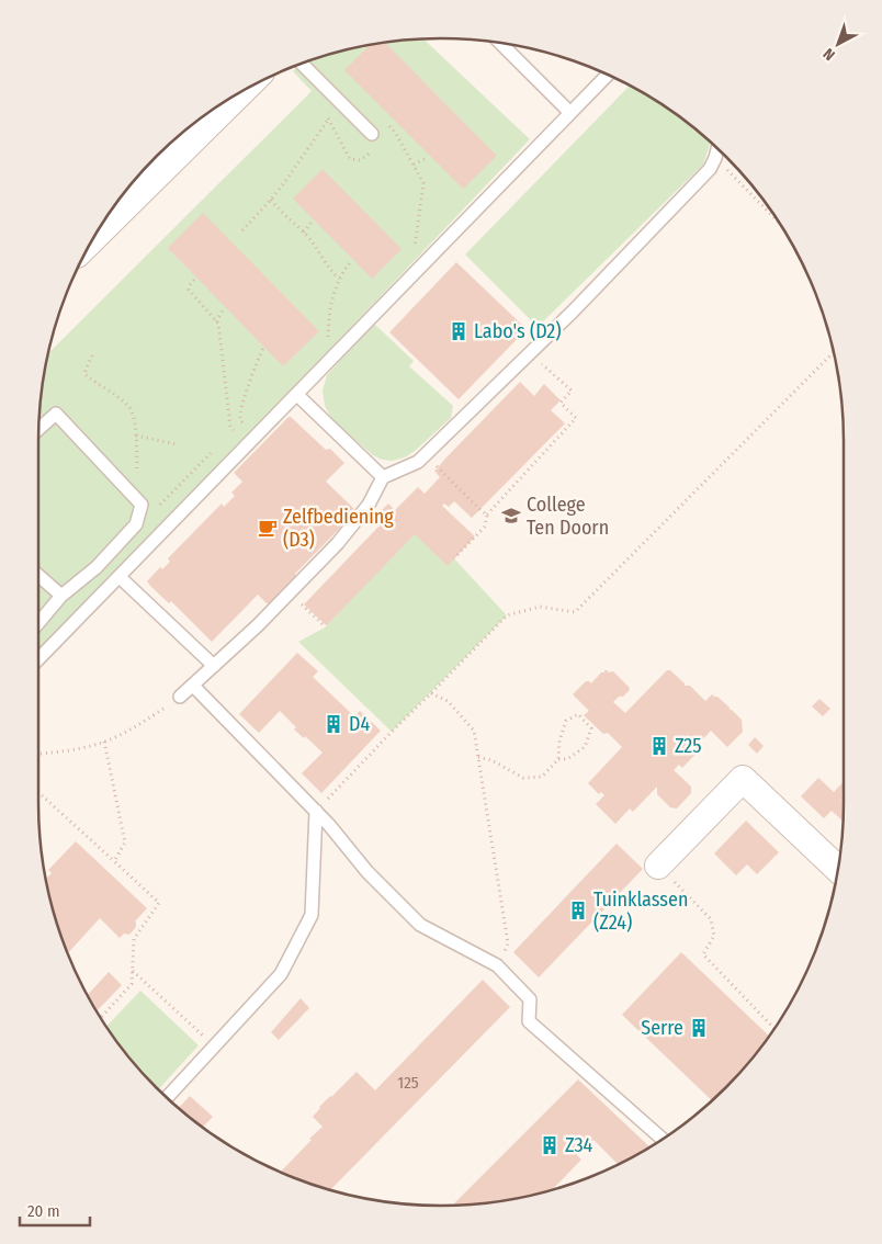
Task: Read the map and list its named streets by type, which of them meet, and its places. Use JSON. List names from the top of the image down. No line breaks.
{"places":{"building":["Labo's (D2)","D4","Z25","Tuinklassen (Z24)","Serre","Z34"],"school or university":["College Ten Doorn"],"cafe":["Zelfbediening (D3)"]},"house_numbers":["125"],"scale_bar":"20 m","north":"bottom left"}
